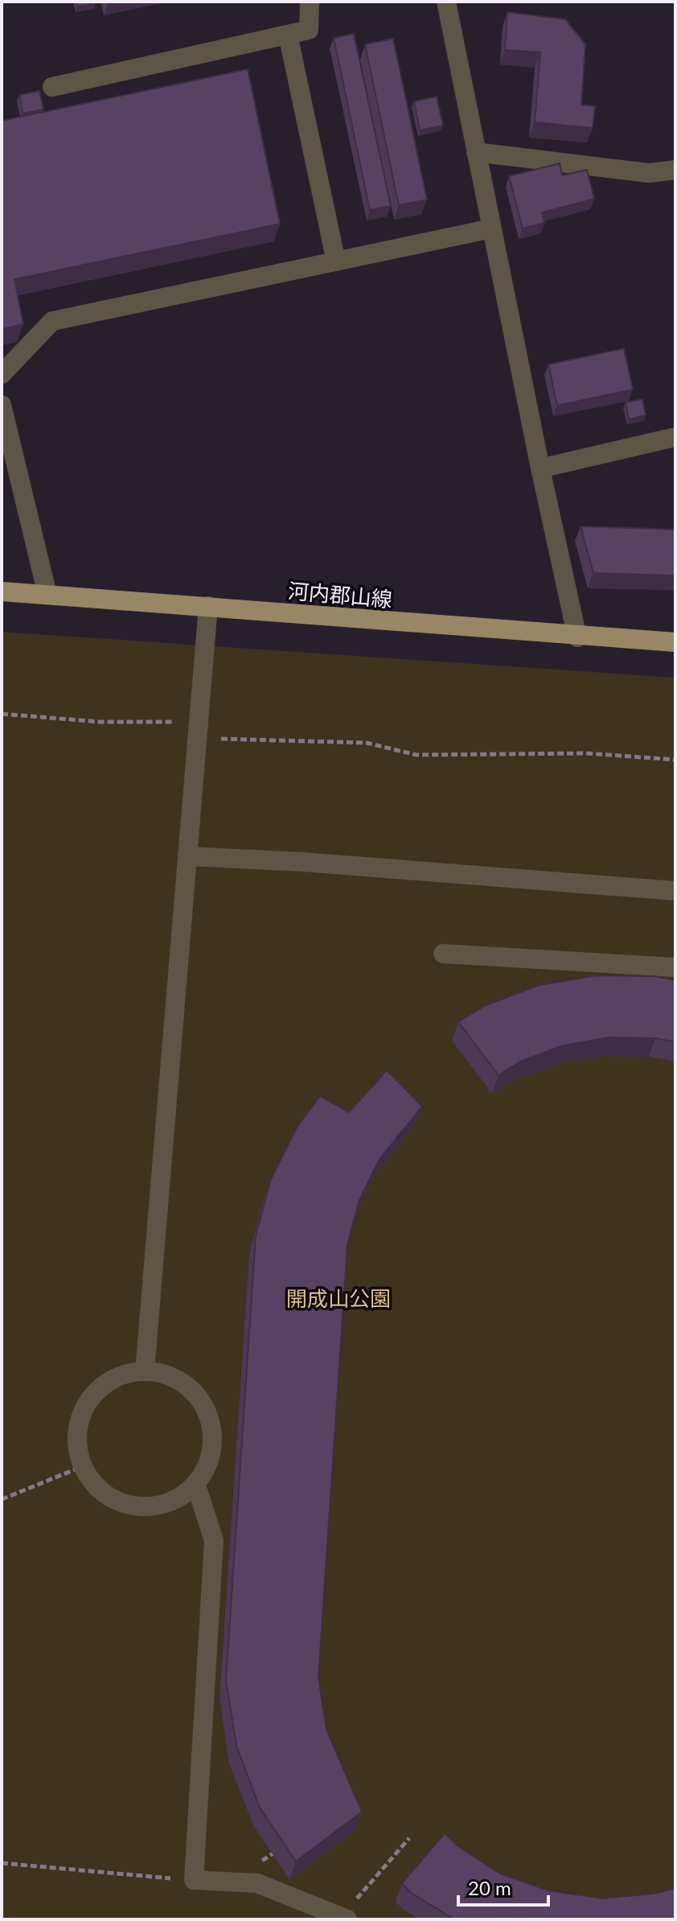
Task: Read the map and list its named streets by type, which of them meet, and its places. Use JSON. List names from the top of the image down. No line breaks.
{"streets":{"main road":["河内郡山線"]},"parks":["開成山公園"],"scale_bar":"20 m"}
